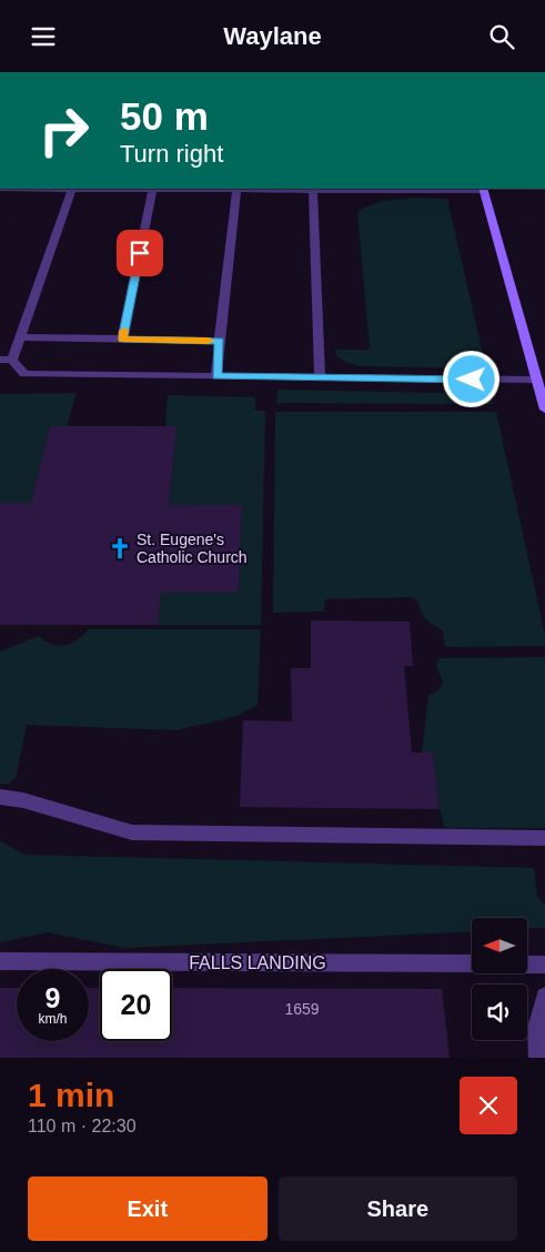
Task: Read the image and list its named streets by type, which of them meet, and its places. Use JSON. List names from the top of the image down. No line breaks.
{"streets":{"lane":["FALLS LANDING"]},"places":{"church":["St. Eugene's Catholic Church"]},"house_numbers":["1659"],"north":"left","page":{"header":"Waylane","turn":["50 m","Turn right"],"speed":"9 km/h","limit":"20","heading":["1 min","110 m · 22:30"],"buttons":["Exit","Share"]}}
